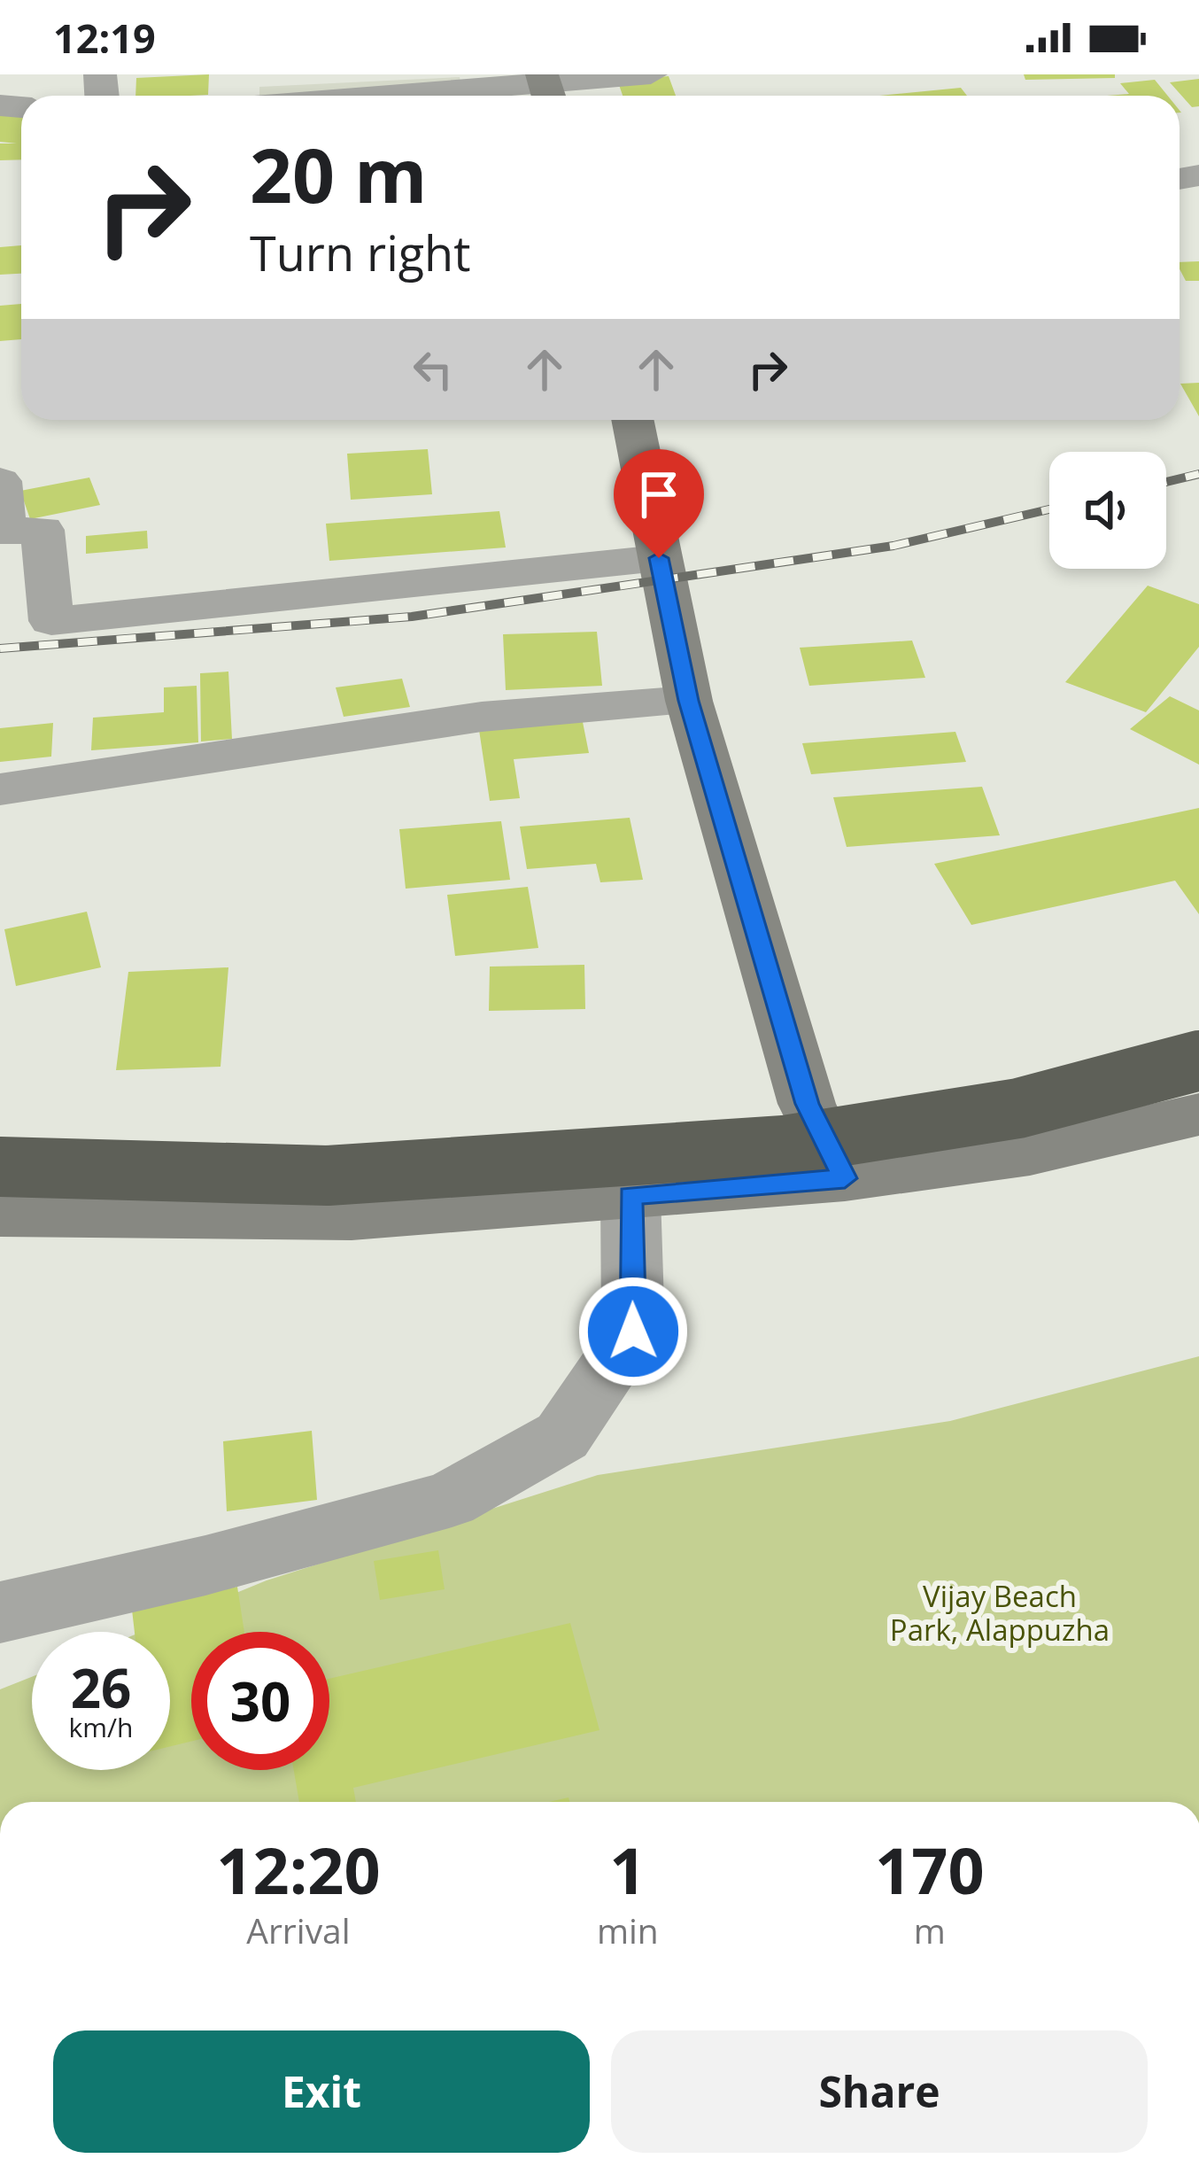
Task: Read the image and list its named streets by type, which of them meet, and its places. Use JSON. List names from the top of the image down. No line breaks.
{"parks":["Vijay Beach Park, Alappuzha"],"page":{"status":"12:19","turn":["20 m","Turn right"],"speed":"26 km/h","limit":"30","eta":["12:20","Arrival","1","min","170","m"],"buttons":["Exit","Share"]}}
